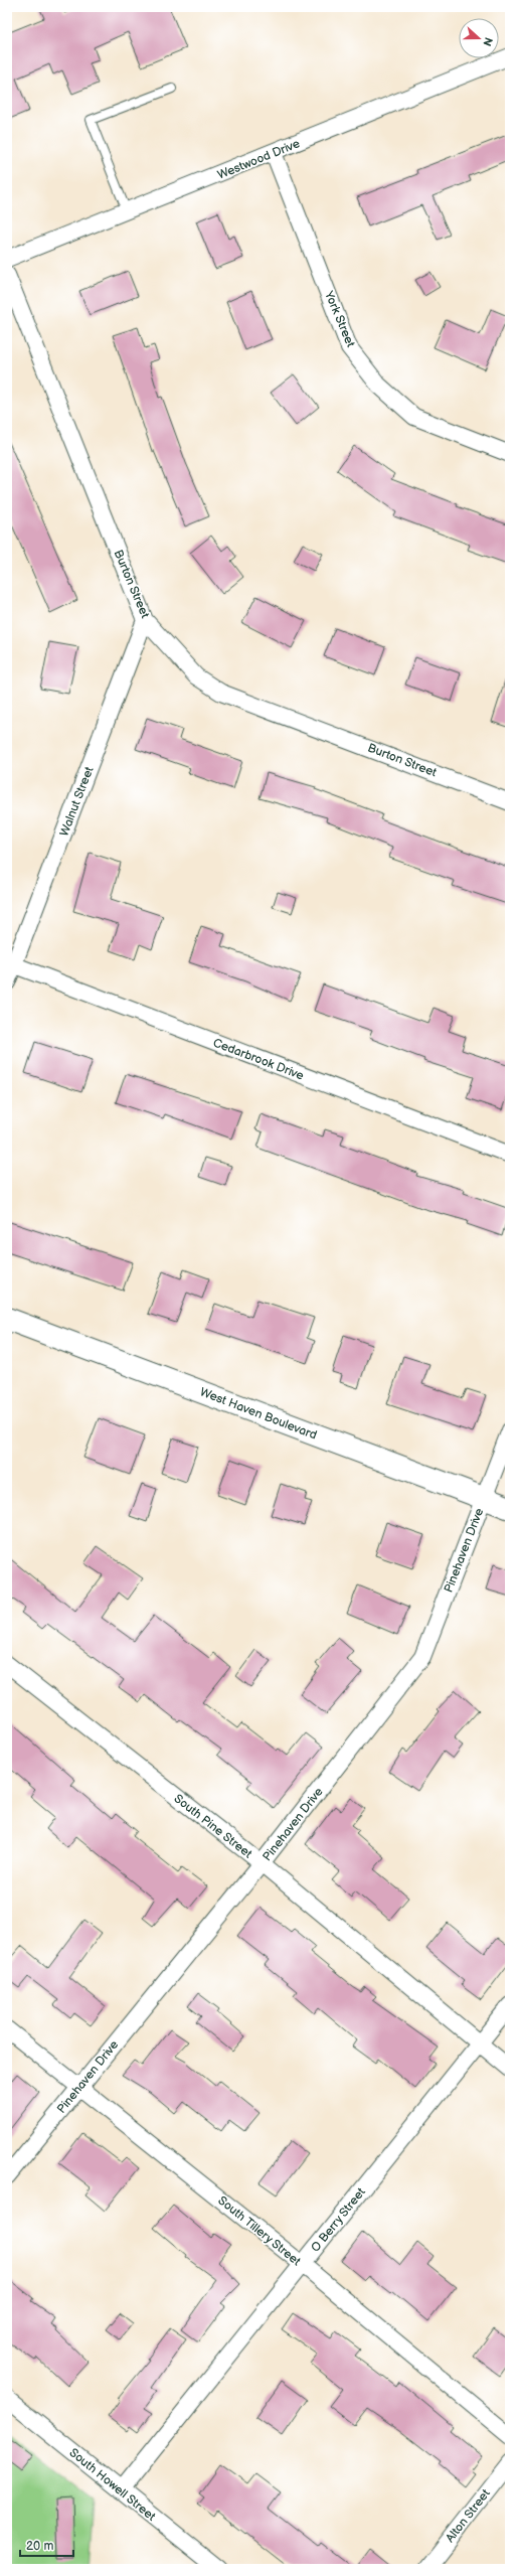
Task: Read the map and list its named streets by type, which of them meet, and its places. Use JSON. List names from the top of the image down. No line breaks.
{"streets":{"street":["Westwood Drive","York Street","Burton Street","Walnut Street","Cedarbrook Drive","West Haven Boulevard","Pinehaven Drive","South Pine Street","O Berry Street","South Tillery Street","South Howell Street","Alton Street"]},"crossings":[["Westwood Drive","York Street"],["Burton Street","Walnut Street"],["Walnut Street","Cedarbrook Drive"],["West Haven Boulevard","Pinehaven Drive"],["Pinehaven Drive","South Pine Street"],["Pinehaven Drive","South Tillery Street"],["South Pine Street","O Berry Street"],["O Berry Street","South Tillery Street"],["O Berry Street","South Howell Street"]],"scale_bar":"20 m","north":"right"}
